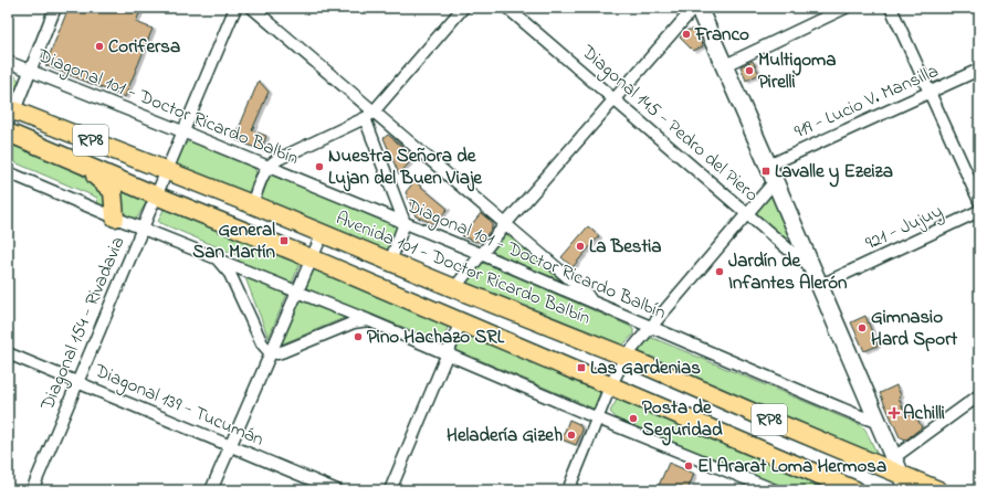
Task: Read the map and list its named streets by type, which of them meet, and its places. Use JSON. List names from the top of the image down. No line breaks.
{"streets":{"main road":["RP8","Avenida 101 - Doctor Ricardo Balbín"],"street":["919 - Lucio V. Mansilla","Diagonal 101 - Doctor Ricardo Balbín","Diagonal 145 - Pedro del Piero","921 - Jujuy","Diagonal 154 - Rivadavia","Diagonal 139 - Tucumán"]},"crossings":[["Diagonal 101 - Doctor Ricardo Balbín","Diagonal 154 - Rivadavia"],["RP8","Avenida 101 - Doctor Ricardo Balbín"],["RP8","Diagonal 154 - Rivadavia"],["Avenida 101 - Doctor Ricardo Balbín","Diagonal 154 - Rivadavia"],["Diagonal 154 - Rivadavia","Diagonal 139 - Tucumán"]],"places":{"other":["Franco","Corifersa","Multigoma Pirelli","Nuestra Señora de Lujan del Buen Viaje","La Bestia","Jardín de Infantes Alerón","Gimnasio Hard Sport","Pino Hachazo SRL","Posta de Seguridad","Heladería Gizeh","El Ararat Loma Hermosa"],"transit":["Lavalle y Ezeiza","General San Martín","Las Gardenias"],"health":["Achilli"]}}
